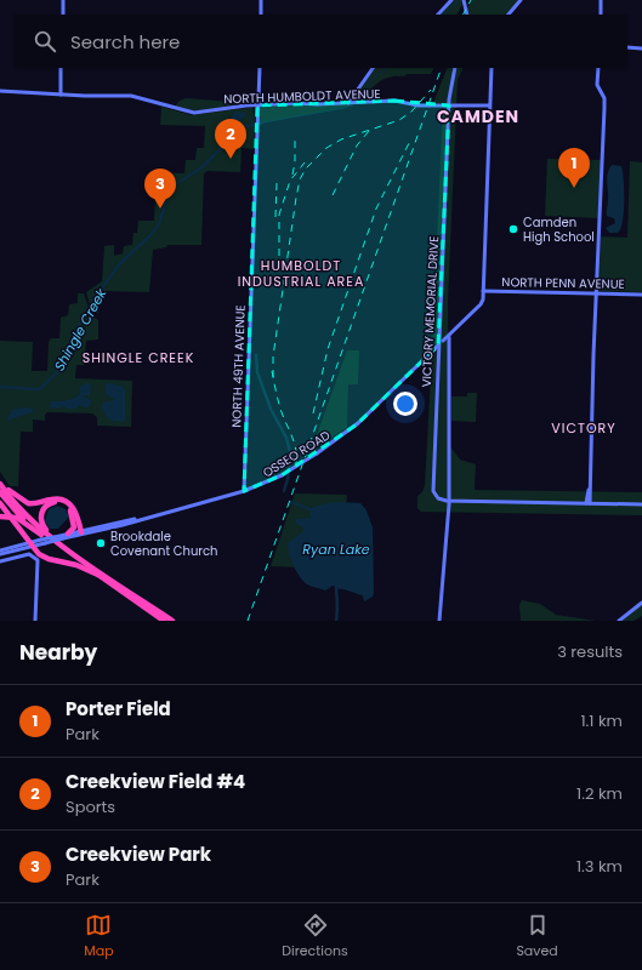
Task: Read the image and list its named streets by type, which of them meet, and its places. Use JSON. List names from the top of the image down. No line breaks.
{"streets":{"street":["NORTH HUMBOLDT AVENUE","NORTH PENN AVENUE","VICTORY MEMORIAL DRIVE","NORTH 49TH AVENUE","OSSEO ROAD"]},"crossings":[["NORTH HUMBOLDT AVENUE","VICTORY MEMORIAL DRIVE"],["NORTH HUMBOLDT AVENUE","NORTH 49TH AVENUE"],["NORTH PENN AVENUE","OSSEO ROAD"],["VICTORY MEMORIAL DRIVE","OSSEO ROAD"],["NORTH 49TH AVENUE","OSSEO ROAD"]],"districts":["CAMDEN","HUMBOLDT INDUSTRIAL AREA","SHINGLE CREEK","VICTORY"],"water":["Shingle Creek","Ryan Lake"],"places":["Camden High School","Brookdale Covenant Church"],"page":{"search":"Search here","pins":["2","1","3"],"heading":["Nearby","3 results"],"list":[{"mark":"1","name":"Porter Field","note":"Park","value":"1.1 km"},{"mark":"2","name":"Creekview Field #4","note":"Sports","value":"1.2 km"},{"mark":"3","name":"Creekview Park","note":"Park","value":"1.3 km"}],"nav":["Map","Directions","Saved"]}}
